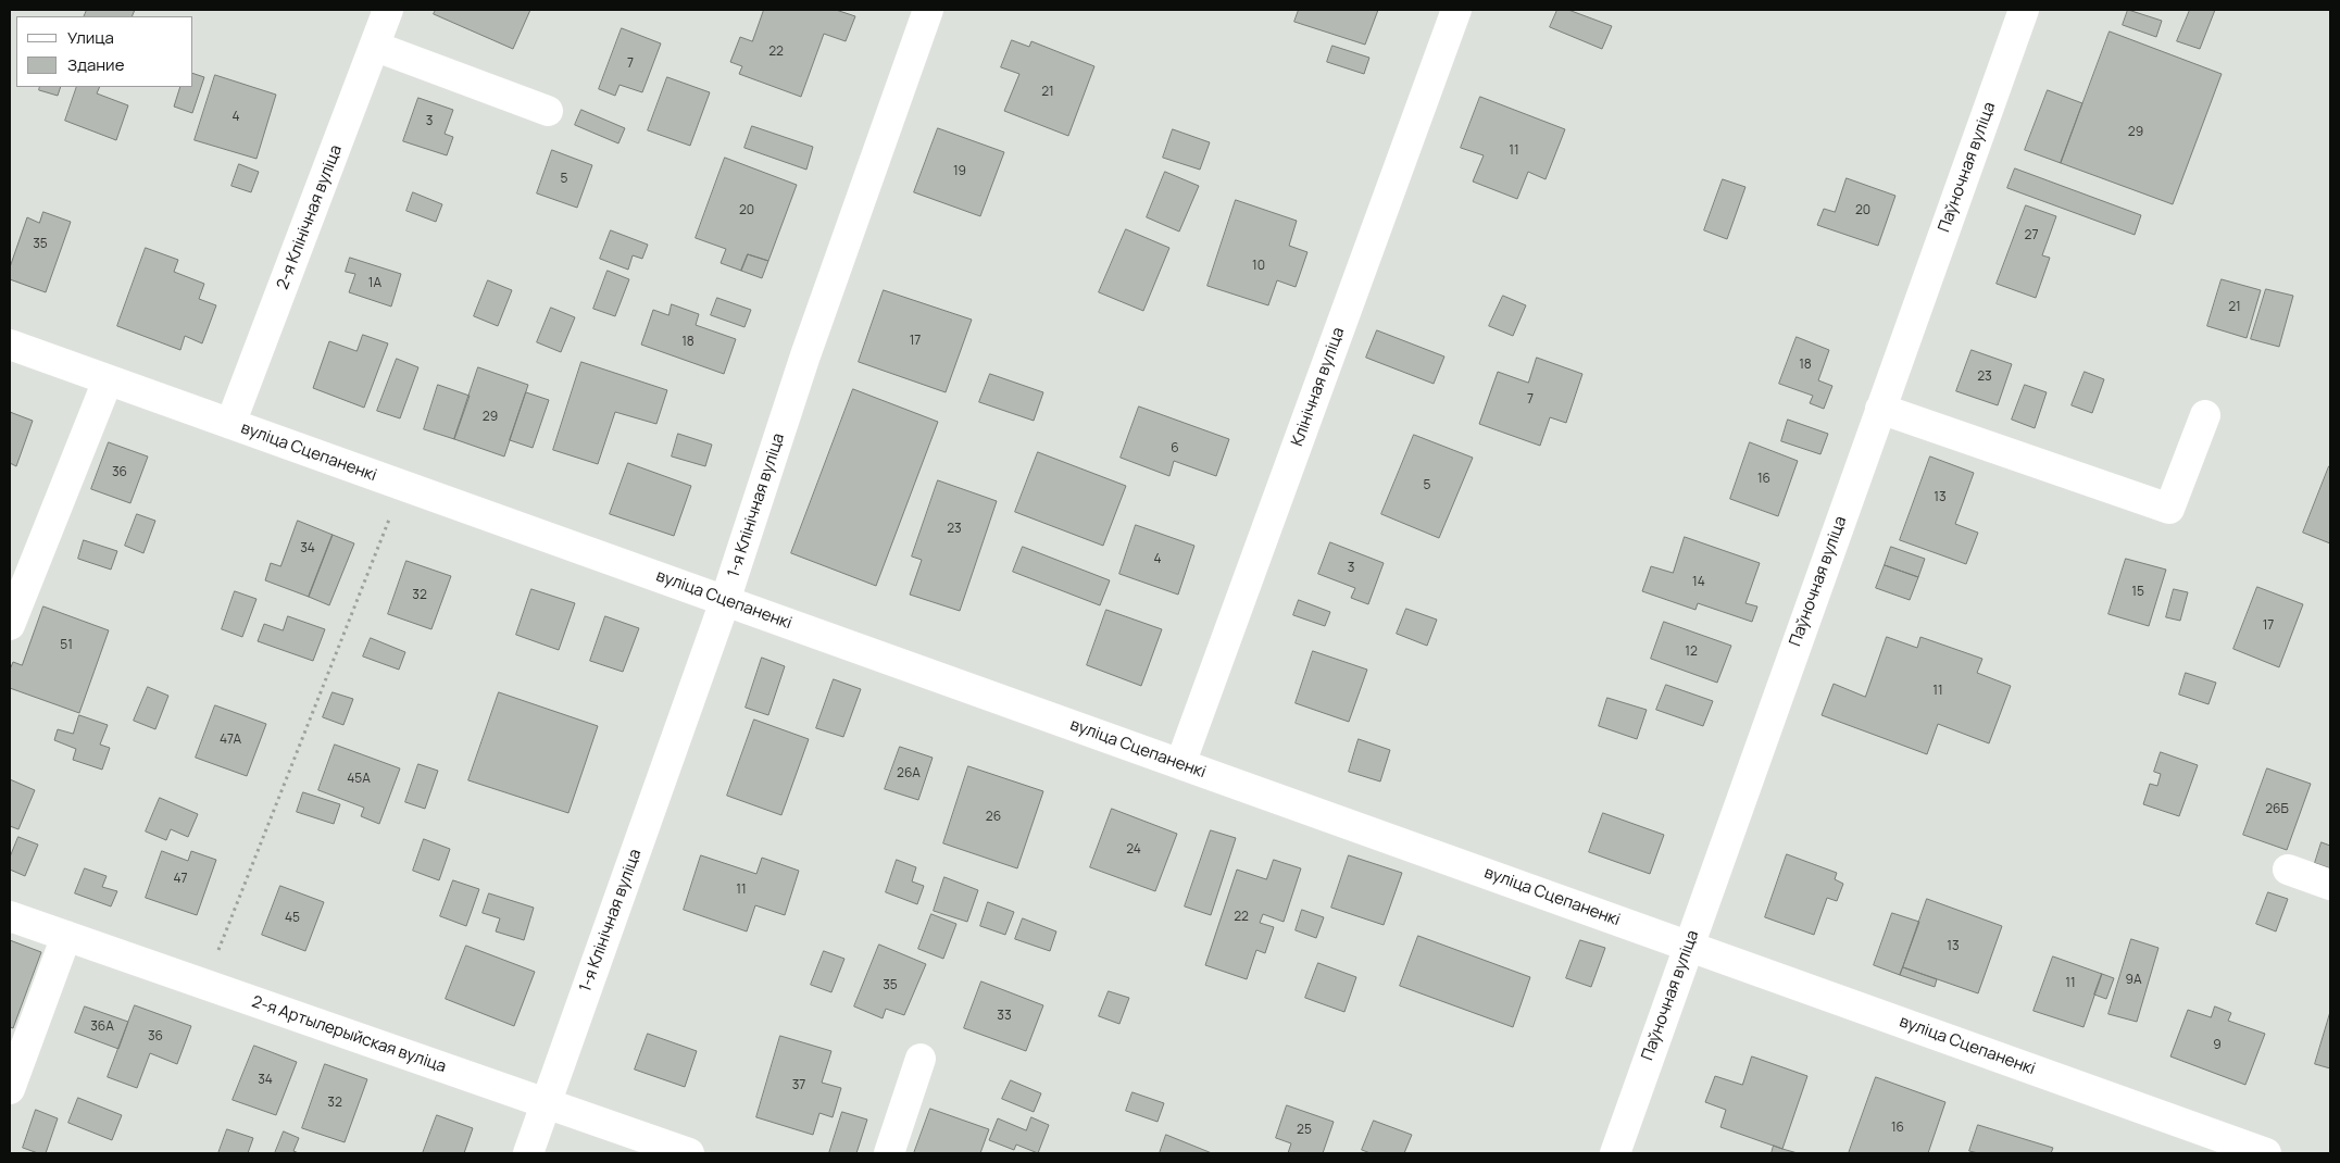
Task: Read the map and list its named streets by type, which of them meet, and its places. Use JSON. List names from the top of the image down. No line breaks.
{"streets":{"street":["Паўночная вуліца","2-я Клінічная вуліца","Клінічная вуліца","вуліца Сцепаненкі","1-я Клінічная вуліца","2-я Артылерыйская вуліца"]},"crossings":[["Паўночная вуліца","вуліца Сцепаненкі"],["2-я Клінічная вуліца","вуліца Сцепаненкі"],["Клінічная вуліца","вуліца Сцепаненкі"],["вуліца Сцепаненкі","1-я Клінічная вуліца"],["1-я Клінічная вуліца","2-я Артылерыйская вуліца"]],"house_numbers":["22","7","21","4","3","29","11","19","5","20","20","27","35","10","1А","21","17","18","18","23","7","29","6","36","16","5","13","23","34","4","3","14","15","32","17","51","12","11","47А","26А","45А","26Б","26","24","47","11","22","45","13","9А","11","35","33","36А","36","9","34","37","32","16","25"],"legend":["Улица","Здание"]}
